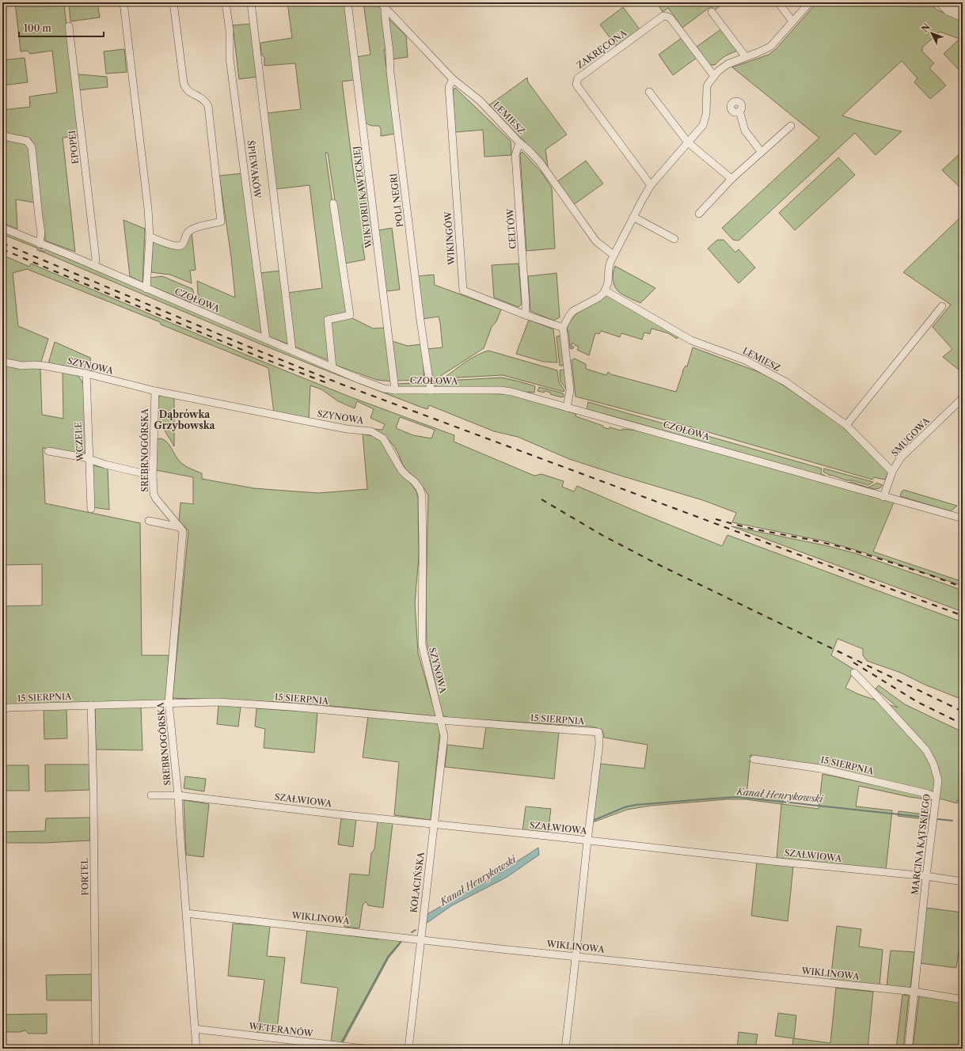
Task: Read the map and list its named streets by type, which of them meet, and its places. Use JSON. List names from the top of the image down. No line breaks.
{"streets":{"street":["ZAKRĘCONA","LEMIESZ","EPOPEI","ŚPIEWAKÓW","WIKTORII KAWECKIEJ","POLI NEGRI","CELTÓW","WIKINGÓW","CZOŁOWA","SZYNOWA","SMUGOWA","WCZELE","SREBRNOGÓRSKA","15 SIERPNIA","SZAŁWIOWA","MARCINA KĄTSKIEGO","FORTEL","KOŁACIŃSKA","WIKLINOWA","WETERANÓW"]},"crossings":[["LEMIESZ","POLI NEGRI"],["LEMIESZ","CELTÓW"],["LEMIESZ","WIKINGÓW"],["LEMIESZ","SMUGOWA"],["EPOPEI","CZOŁOWA"],["ŚPIEWAKÓW","CZOŁOWA"],["WIKTORII KAWECKIEJ","CZOŁOWA"],["POLI NEGRI","CZOŁOWA"],["CELTÓW","WIKINGÓW"],["CZOŁOWA","SMUGOWA"],["SZYNOWA","WCZELE"],["SZYNOWA","SREBRNOGÓRSKA"],["SZYNOWA","15 SIERPNIA"],["SZYNOWA","KOŁACIŃSKA"],["SREBRNOGÓRSKA","15 SIERPNIA"],["SREBRNOGÓRSKA","SZAŁWIOWA"],["SREBRNOGÓRSKA","WIKLINOWA"],["SREBRNOGÓRSKA","WETERANÓW"],["15 SIERPNIA","SZAŁWIOWA"],["15 SIERPNIA","MARCINA KĄTSKIEGO"],["15 SIERPNIA","FORTEL"],["15 SIERPNIA","KOŁACIŃSKA"],["SZAŁWIOWA","MARCINA KĄTSKIEGO"],["SZAŁWIOWA","KOŁACIŃSKA"],["MARCINA KĄTSKIEGO","WIKLINOWA"],["KOŁACIŃSKA","WIKLINOWA"]],"districts":["Dąbrówka Grzybowska"],"water":["Kanał Henrykowski"],"scale_bar":"100 m","north":"top left"}
